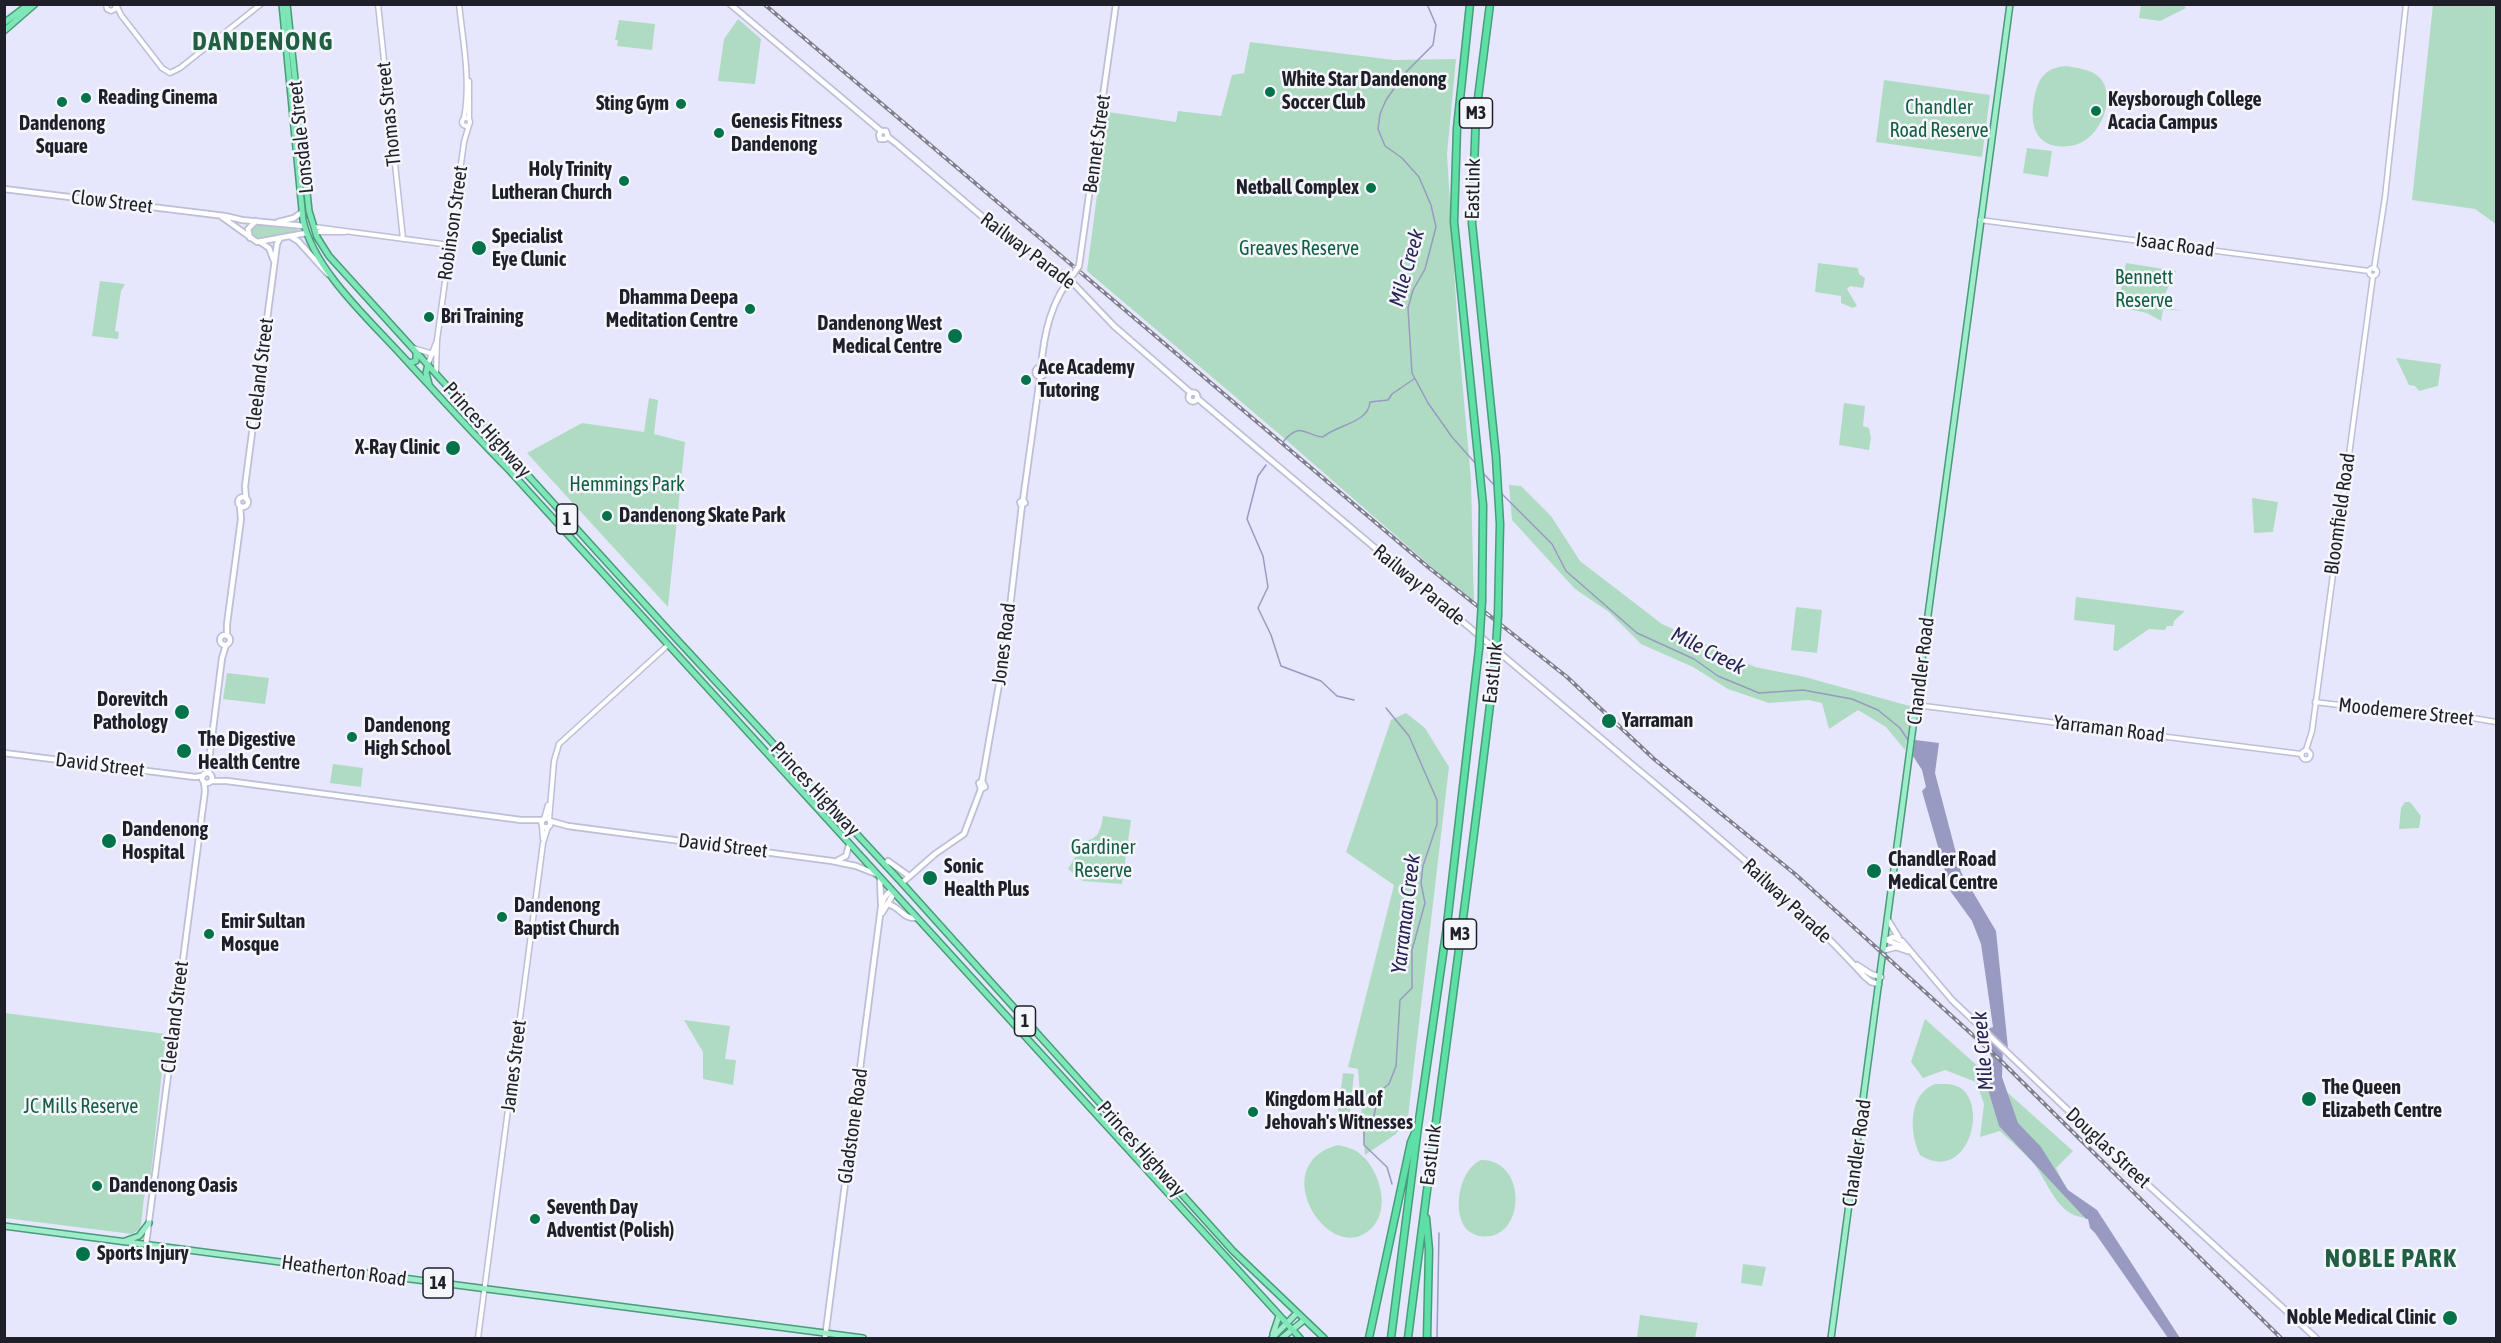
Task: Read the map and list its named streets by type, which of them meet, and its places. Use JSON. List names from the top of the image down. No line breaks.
{"streets":{"highway":["M3","Lonsdale Street","EastLink","Clow Street","Princes Highway","1","James Street"],"main road":["Bennet Street","Railway Parade","Cleeland Street","Jones Road","Chandler Road","David Street","Gladstone Road","Douglas Street","Heatherton Road","14"],"street":["Thomas Street","Robinson Street","Isaac Road","Bloomfield Road","Moodemere Street","Yarraman Road"]},"crossings":[["Thomas Street","Clow Street"],["Lonsdale Street","Clow Street"],["Lonsdale Street","Princes Highway"],["Bennet Street","Railway Parade"],["Bennet Street","Jones Road"],["Clow Street","Robinson Street"],["Clow Street","Cleeland Street"],["Clow Street","Princes Highway"],["Robinson Street","Princes Highway"],["Isaac Road","Chandler Road"],["Railway Parade","Jones Road"],["Railway Parade","Chandler Road"],["Cleeland Street","David Street"],["Cleeland Street","Heatherton Road"],["Princes Highway","David Street"],["Princes Highway","James Street"],["Princes Highway","Gladstone Road"],["Bloomfield Road","Moodemere Street"],["Chandler Road","Yarraman Road"],["Chandler Road","Douglas Street"],["David Street","James Street"],["James Street","Heatherton Road"],["Gladstone Road","Heatherton Road"]],"districts":["DANDENONG","NOBLE PARK"],"water":["Mile Creek","Yarraman Creek"],"parks":["Chandler Road Reserve","Greaves Reserve","Bennett Reserve","Hemmings Park","Gardiner Reserve","JC Mills Reserve"],"places":["White Star Dandenong Soccer Club","Reading Cinema","Dandenong Square","Sting Gym","Keysborough College Acacia Campus","Genesis Fitness Dandenong","Holy Trinity Lutheran Church","Netball Complex","Specialist Eye Clunic","Dhamma Deepa Meditation Centre","Bri Training","Dandenong West Medical Centre","Ace Academy Tutoring","X-Ray Clinic","Dandenong Skate Park","Dorevitch Pathology","Yarraman","Dandenong High School","The Digestive Health Centre","Dandenong Hospital","Chandler Road Medical Centre","Sonic Health Plus","Dandenong Baptist Church","Emir Sultan Mosque","The Queen Elizabeth Centre","Kingdom Hall of Jehovah's Witnesses","Dandenong Oasis","Seventh Day Adventist (Polish)","Sports Injury","Noble Medical Clinic"]}
